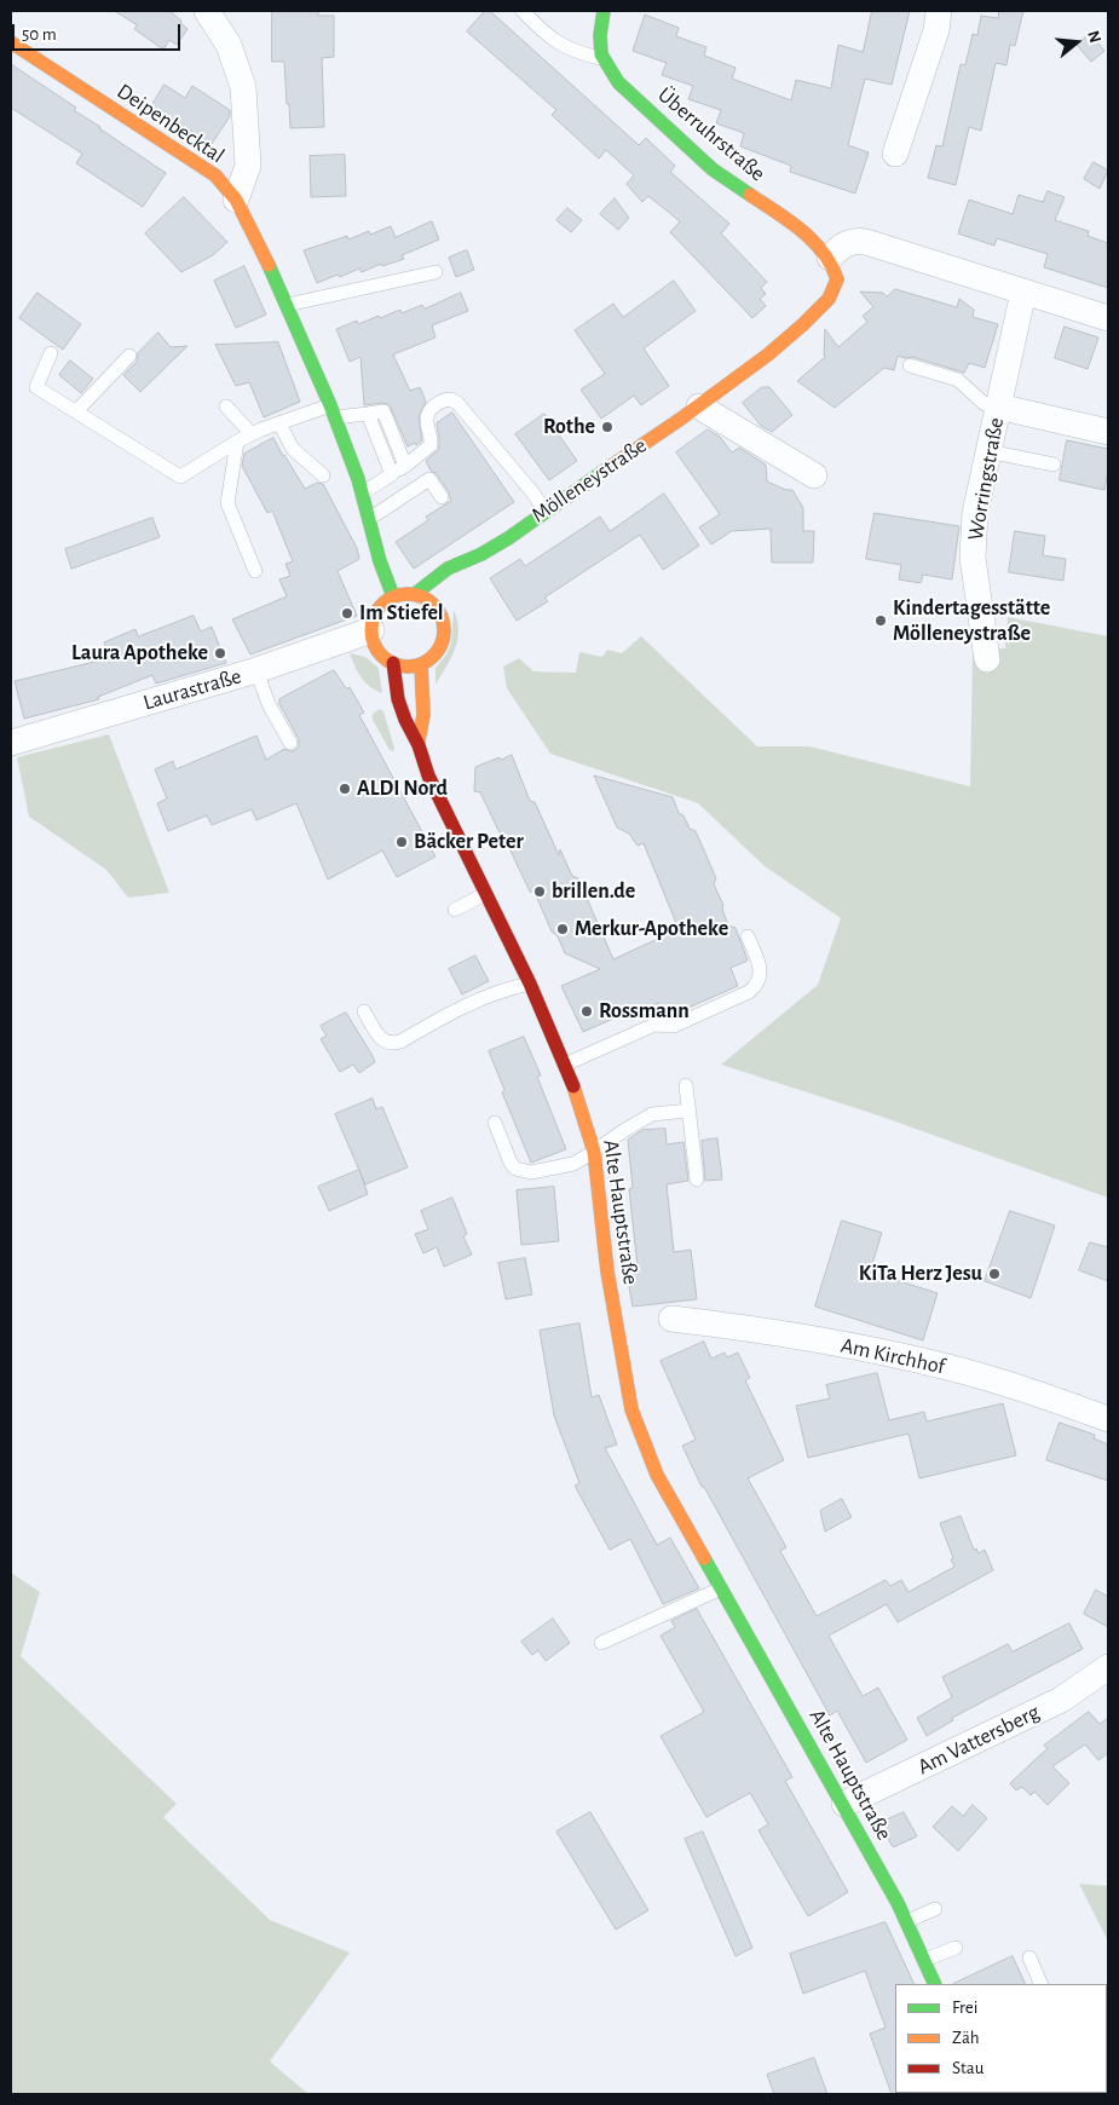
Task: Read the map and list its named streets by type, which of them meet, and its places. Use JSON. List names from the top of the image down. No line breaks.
{"streets":{"main road":["Deipenbecktal","Überruhrstraße","Mölleneystraße","Alte Hauptstraße"],"street":["Worringstraße","Laurastraße","Am Kirchhof","Am Vattersberg"]},"crossings":[["Deipenbecktal","Mölleneystraße"],["Deipenbecktal","Laurastraße"],["Deipenbecktal","Alte Hauptstraße"],["Überruhrstraße","Mölleneystraße"],["Mölleneystraße","Laurastraße"],["Mölleneystraße","Alte Hauptstraße"],["Laurastraße","Alte Hauptstraße"],["Alte Hauptstraße","Am Vattersberg"]],"places":["Rothe","Im Stiefel","Kindertagesstätte Mölleneystraße","Laura Apotheke","ALDI Nord","Bäcker Peter","brillen.de","Merkur-Apotheke","Rossmann","KiTa Herz Jesu"],"legend":["Frei","Zäh","Stau"],"scale_bar":"50 m","north":"right"}
